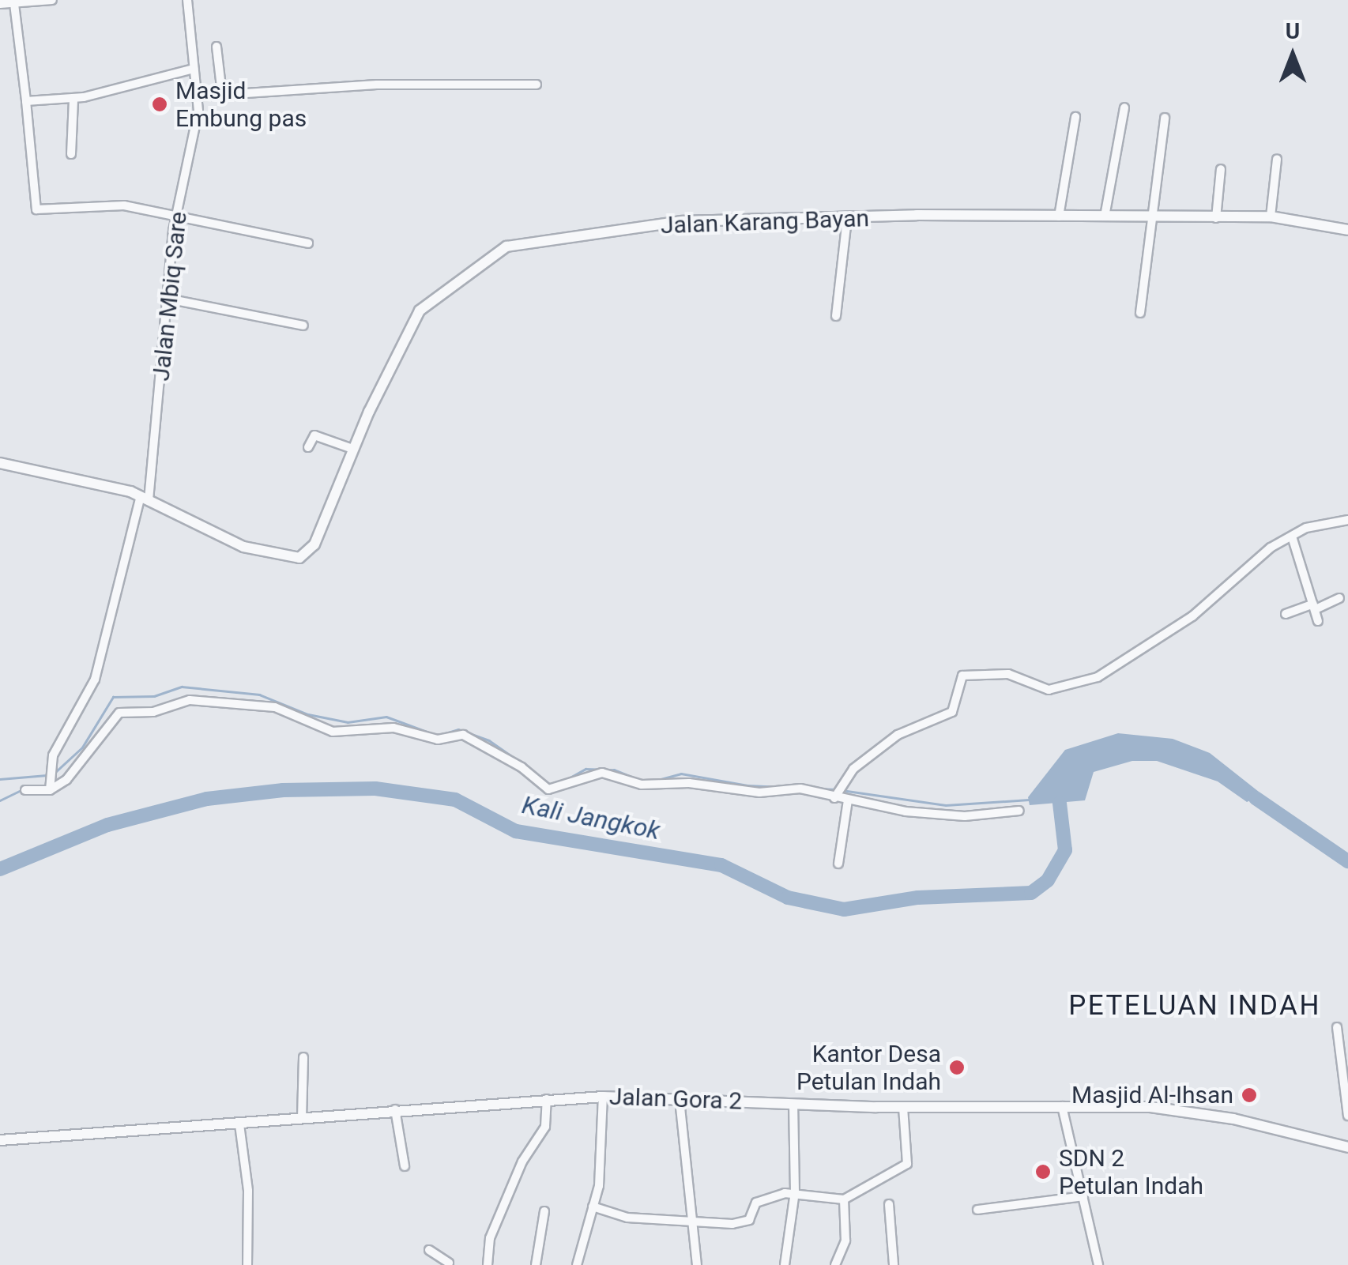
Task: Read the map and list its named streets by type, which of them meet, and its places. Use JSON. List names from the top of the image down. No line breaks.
{"streets":{"street":["Jalan Karang Bayan","Jalan Mbiq Sare","Jalan Gora 2"]},"crossings":[["Jalan Karang Bayan","Jalan Mbiq Sare"]],"districts":["PETELUAN INDAH"],"water":["Kali Jangkok"],"places":["Masjid Embung pas","Kantor Desa Petulan Indah","Masjid Al-Ihsan","SDN 2 Petulan Indah"],"north":"top"}
